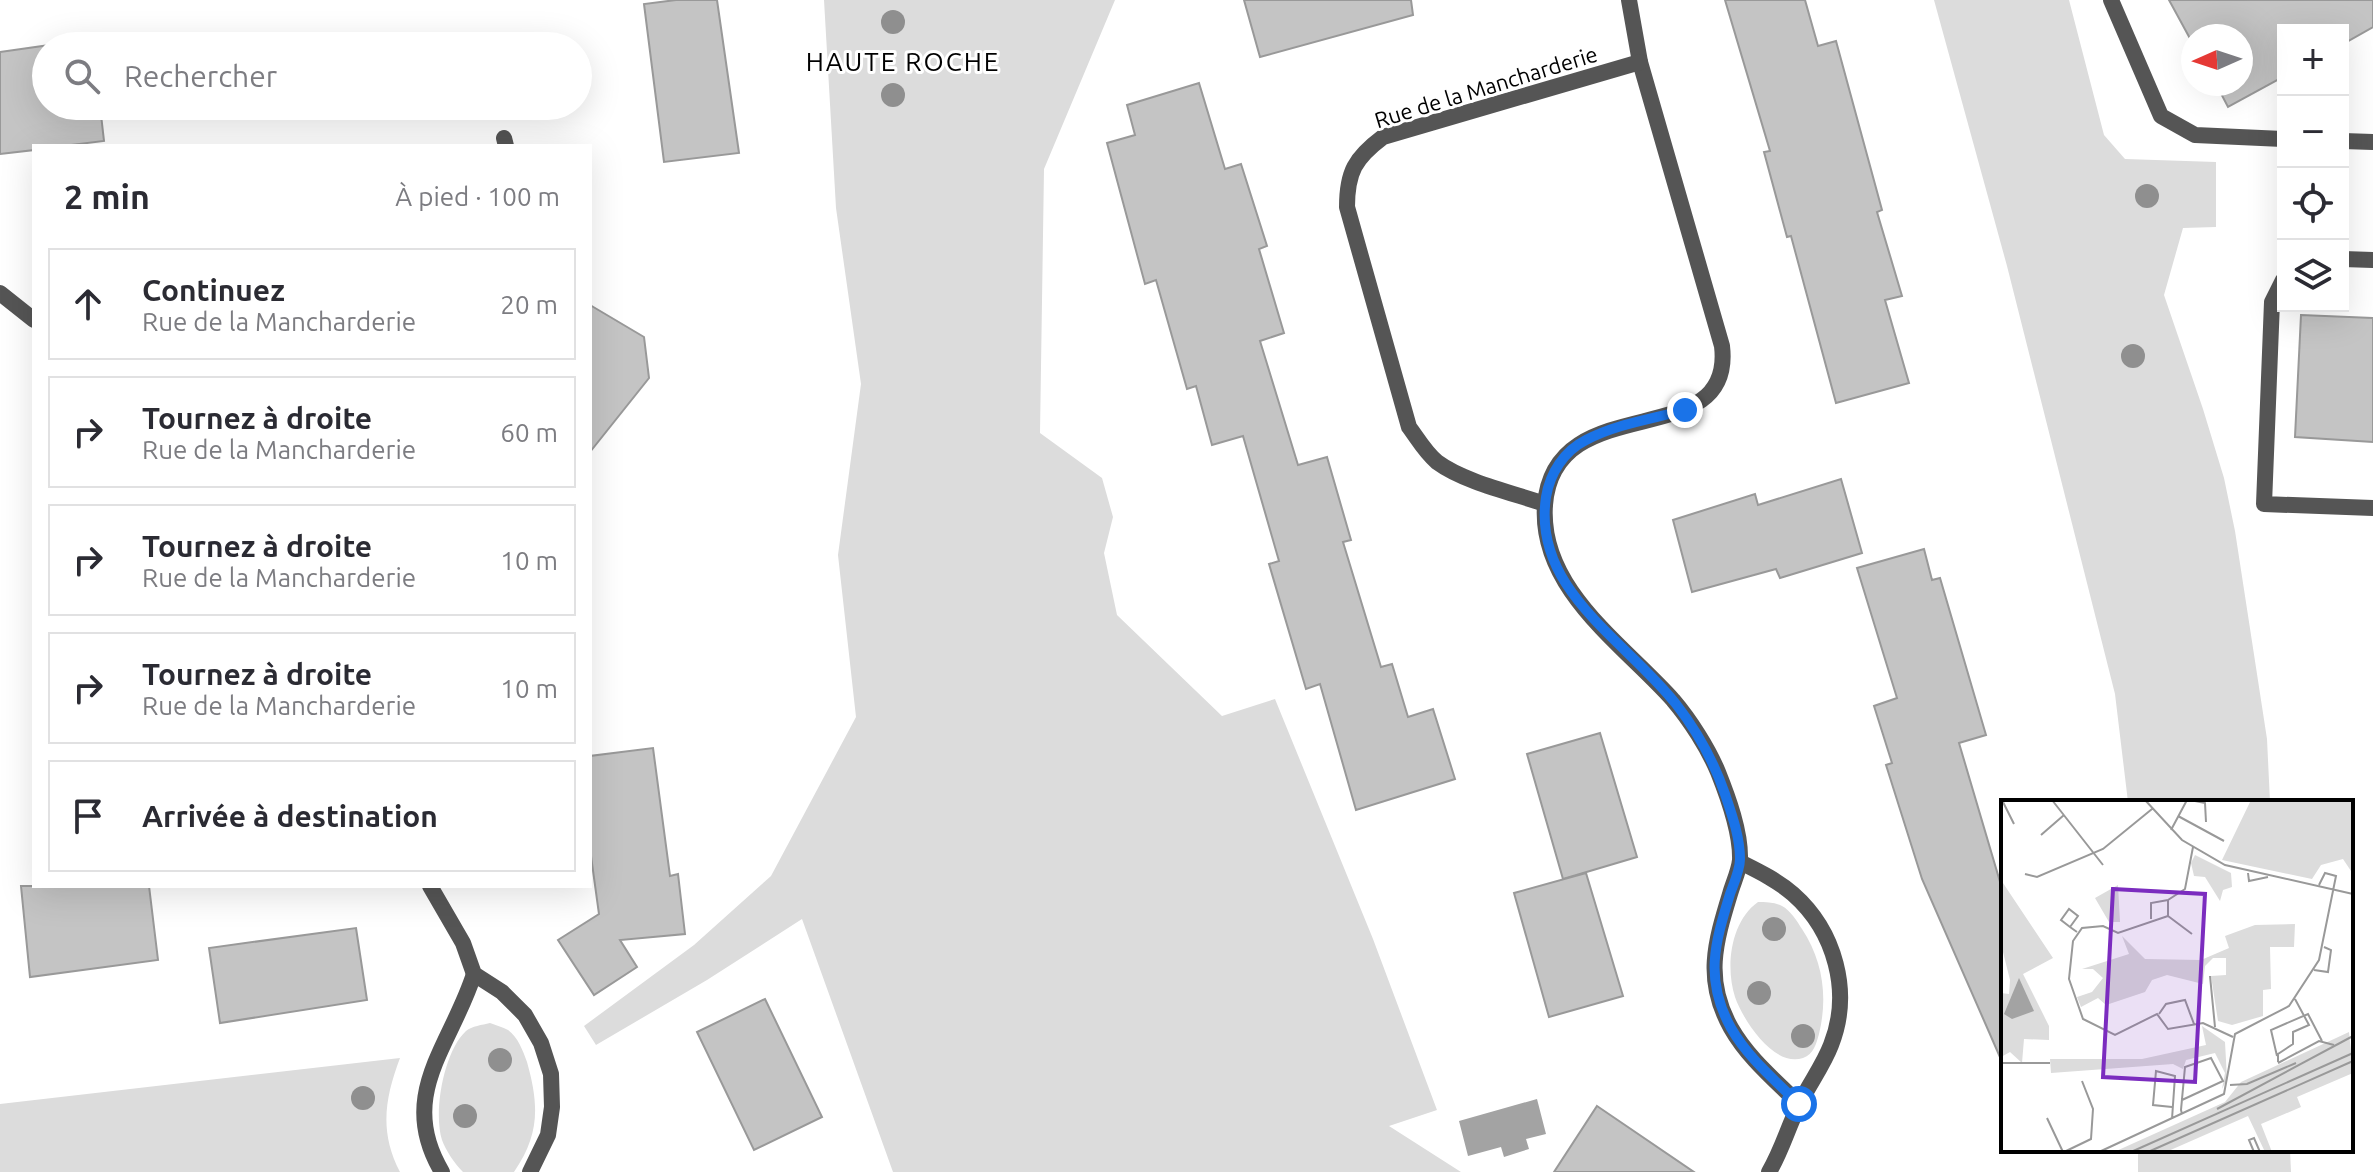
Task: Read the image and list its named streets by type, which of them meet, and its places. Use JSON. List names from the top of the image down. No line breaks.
{"streets":{"street":["Rue de la Mancharderie"]},"districts":["HAUTE ROCHE"],"north":"left","page":{"map_buttons":["+","−"],"search":"Rechercher","heading":["2 min","À pied · 100 m"],"list":[["Continuez","Rue de la Mancharderie","20 m"],["Tournez à droite","Rue de la Mancharderie","60 m"],["Tournez à droite","Rue de la Mancharderie","10 m"],["Tournez à droite","Rue de la Mancharderie","10 m"],"Arrivée à destination"]}}
